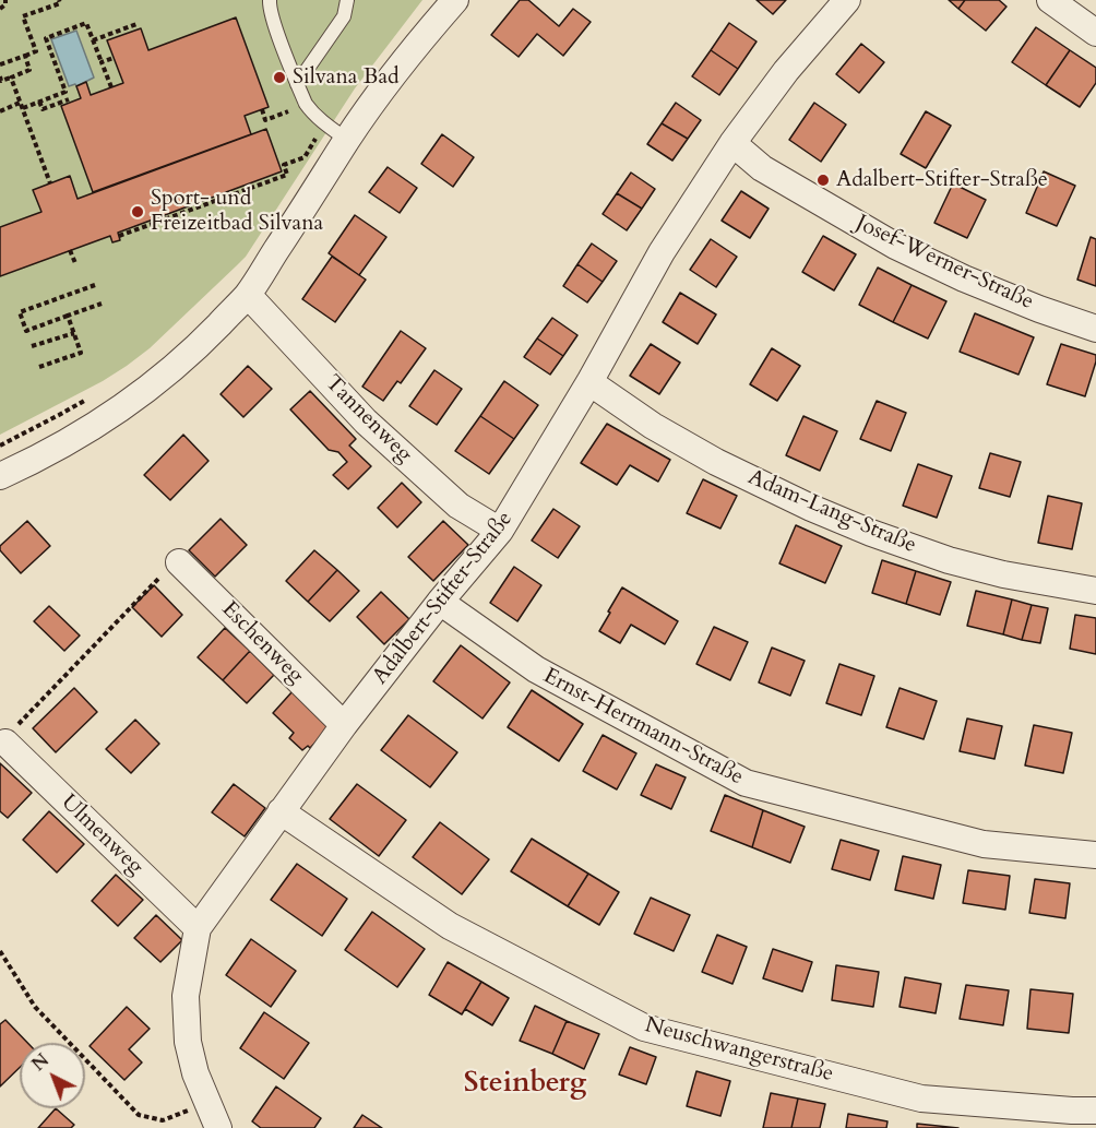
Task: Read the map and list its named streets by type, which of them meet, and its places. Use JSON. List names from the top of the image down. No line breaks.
{"streets":{"street":["Josef-Werner-Straße","Tannenweg","Adam-Lang-Straße","Adalbert-Stifter-Straße","Eschenweg","Ernst-Herrmann-Straße","Ulmenweg","Neuschwangerstraße"]},"crossings":[["Josef-Werner-Straße","Adalbert-Stifter-Straße"],["Tannenweg","Adalbert-Stifter-Straße"],["Adam-Lang-Straße","Adalbert-Stifter-Straße"],["Adalbert-Stifter-Straße","Eschenweg"],["Adalbert-Stifter-Straße","Ernst-Herrmann-Straße"],["Adalbert-Stifter-Straße","Ulmenweg"],["Adalbert-Stifter-Straße","Neuschwangerstraße"]],"districts":["Steinberg"],"places":["Silvana Bad","Adalbert-Stifter-Straße","Sport- und Freizeitbad Silvana"],"north":"top left"}
